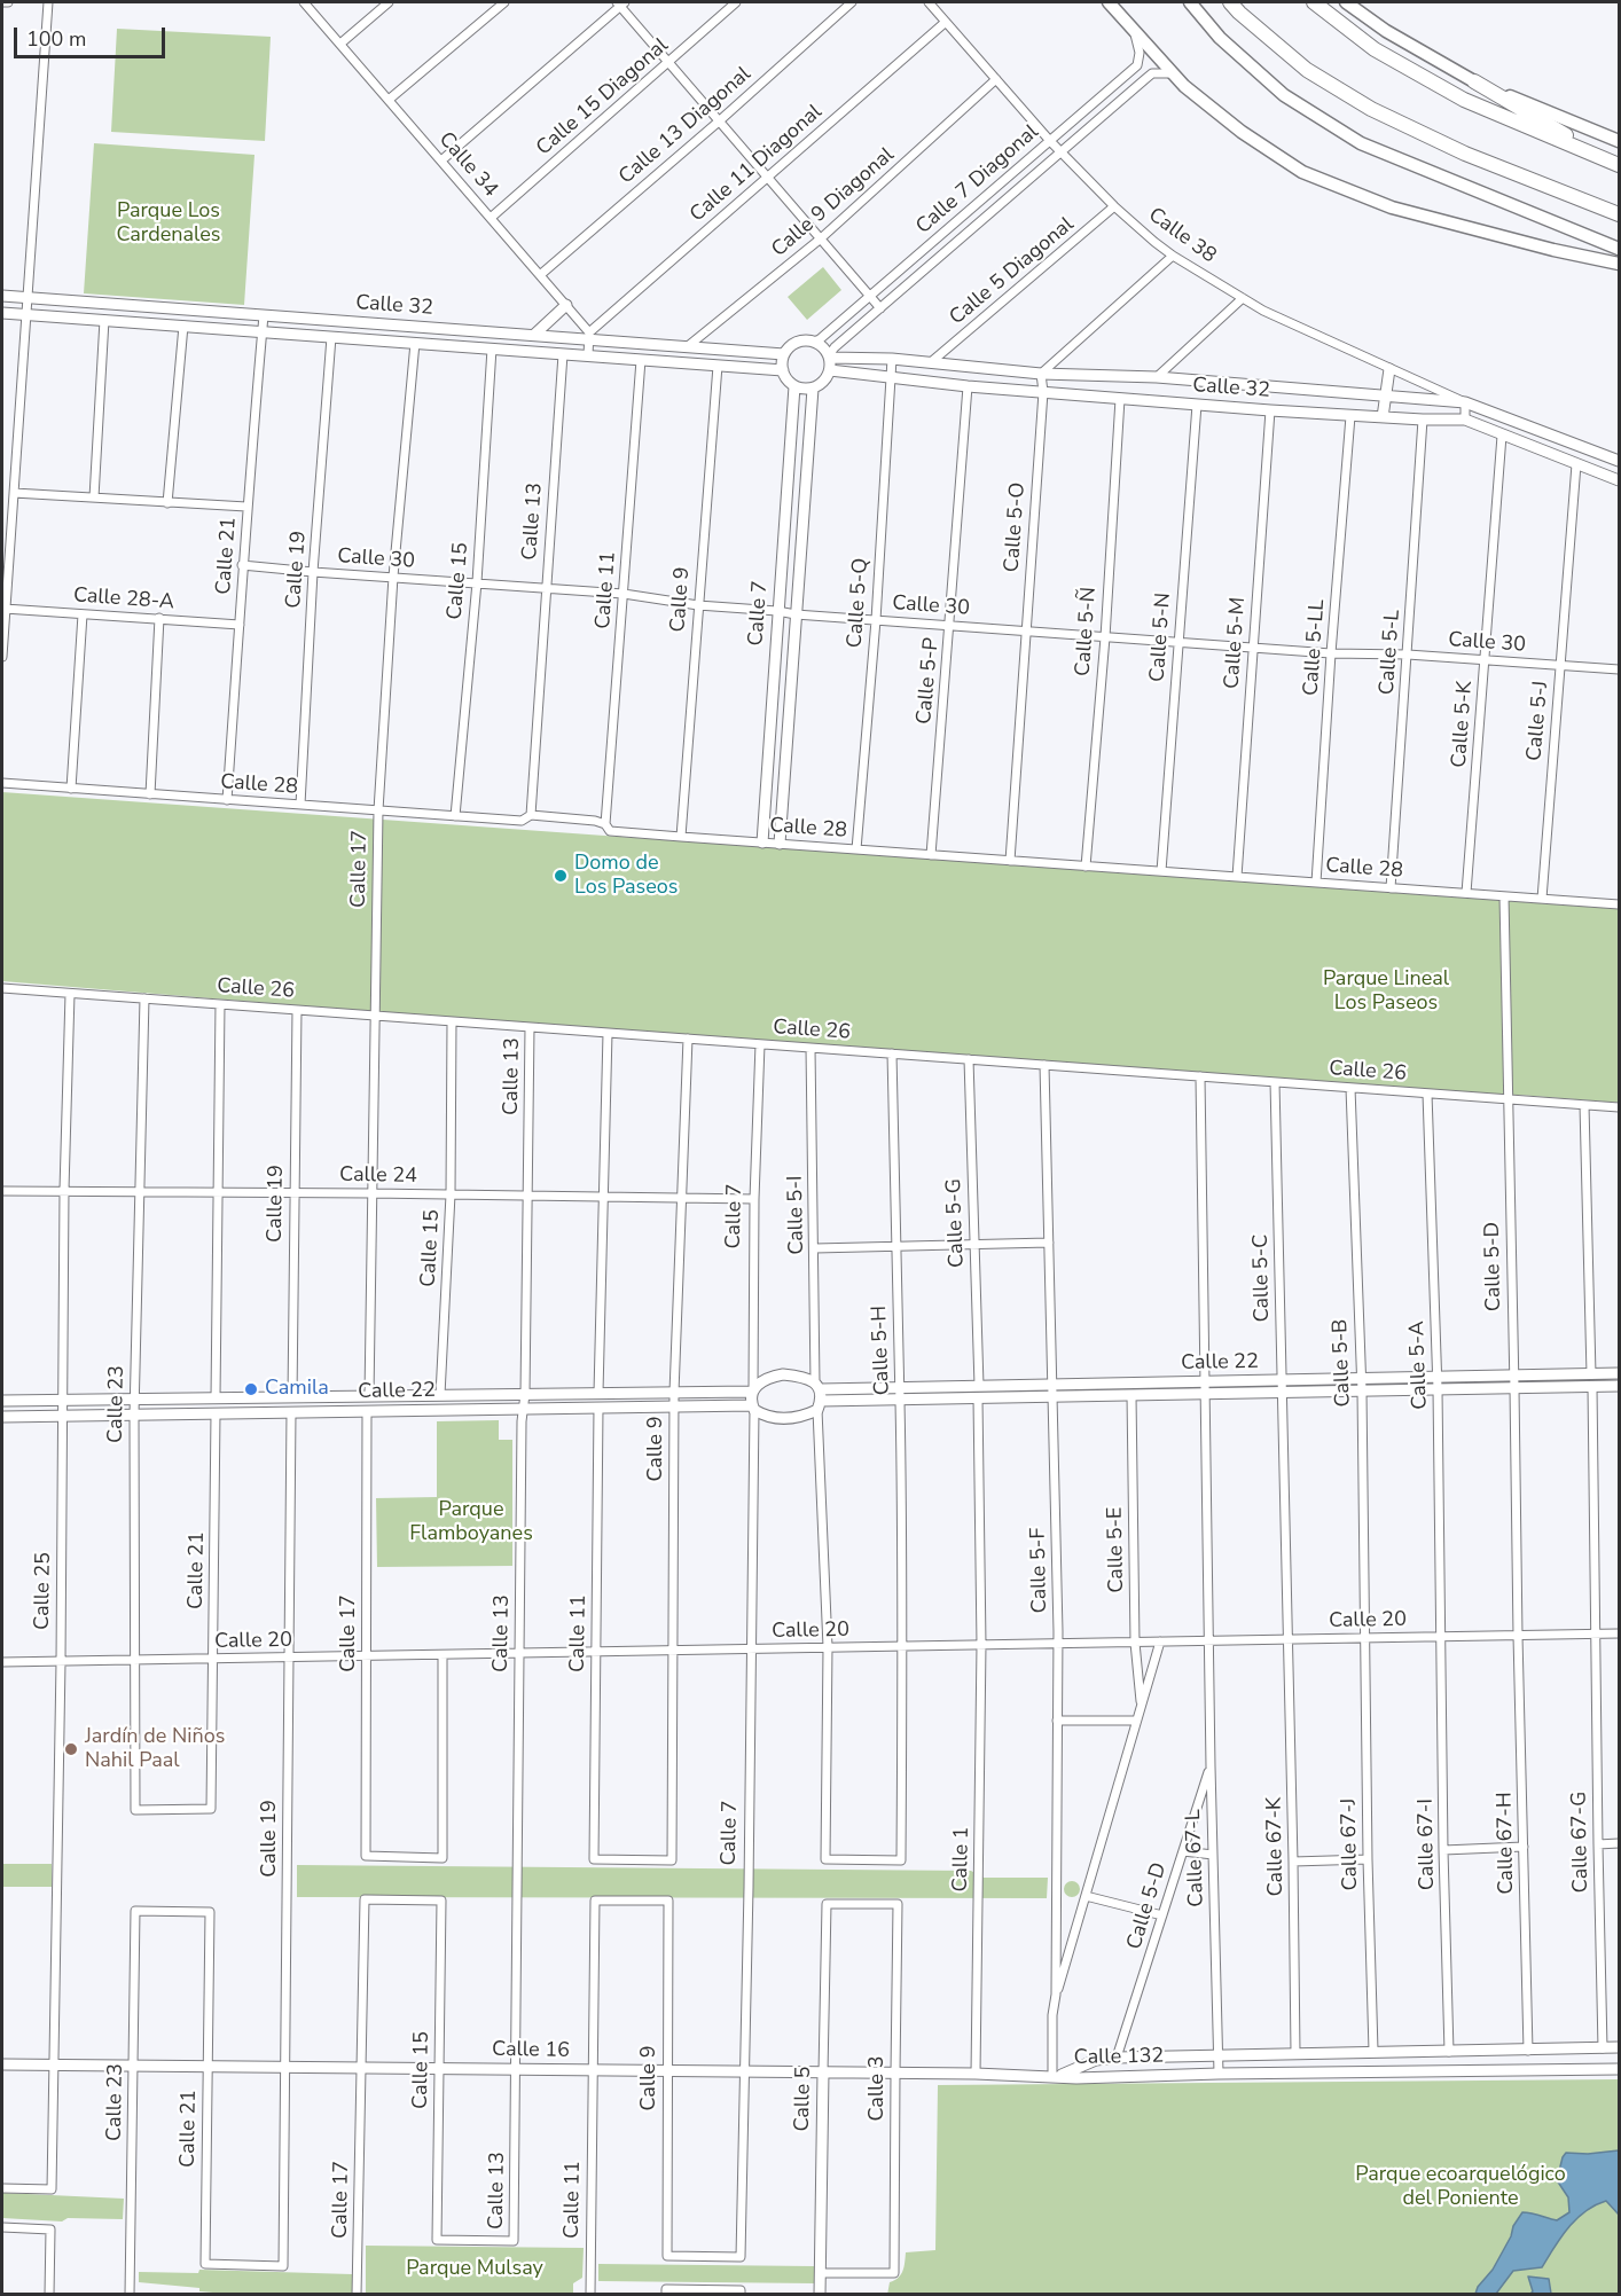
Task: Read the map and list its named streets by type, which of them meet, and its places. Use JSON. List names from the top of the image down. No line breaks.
{"streets":{"street":["Calle 15 Diagonal","Calle 13 Diagonal","Calle 11 Diagonal","Calle 34","Calle 7 Diagonal","Calle 9 Diagonal","Calle 38","Calle 5 Diagonal","Calle 32","Calle 13","Calle 5-O","Calle 21","Calle 30","Calle 19","Calle 15","Calle 11","Calle 28-A","Calle 9","Calle 5-Q","Calle 7","Calle 5-Ñ","Calle 5-N","Calle 5-M","Calle 5-LL","Calle 5-L","Calle 5-P","Calle 5-J","Calle 5-K","Calle 28","Calle 17","Calle 26","Calle 24","Calle 5-I","Calle 5-G","Calle 5-D","Calle 5-C","Calle 5-H","Calle 22","Calle 5-B","Calle 5-A","Calle 23","Calle 5-E","Calle 5-F","Calle 25","Calle 20","Calle 67-G","Calle 67-H","Calle 67-J","Calle 67-I","Calle 67-K","Calle 67-L","Calle 1","Calle 16","Calle 132","Calle 3","Calle 5"]},"crossings":[["Calle 15 Diagonal","Calle 34"],["Calle 13 Diagonal","Calle 34"],["Calle 11 Diagonal","Calle 34"],["Calle 11 Diagonal","Calle 38"],["Calle 11 Diagonal","Calle 32"],["Calle 34","Calle 32"],["Calle 7 Diagonal","Calle 38"],["Calle 7 Diagonal","Calle 32"],["Calle 7 Diagonal","Calle 7"],["Calle 9 Diagonal","Calle 38"],["Calle 9 Diagonal","Calle 32"],["Calle 38","Calle 5 Diagonal"],["Calle 38","Calle 32"],["Calle 5 Diagonal","Calle 32"],["Calle 32","Calle 13"],["Calle 32","Calle 5-O"],["Calle 32","Calle 21"],["Calle 32","Calle 19"],["Calle 32","Calle 15"],["Calle 32","Calle 11"],["Calle 32","Calle 9"],["Calle 32","Calle 5-Q"],["Calle 32","Calle 7"],["Calle 32","Calle 5-Ñ"],["Calle 32","Calle 5-N"],["Calle 32","Calle 5-M"],["Calle 32","Calle 5-LL"],["Calle 32","Calle 5-L"],["Calle 32","Calle 5-P"],["Calle 32","Calle 5-J"],["Calle 32","Calle 5-K"],["Calle 32","Calle 17"],["Calle 13","Calle 30"],["Calle 13","Calle 15"],["Calle 13","Calle 28"],["Calle 13","Calle 26"],["Calle 13","Calle 24"],["Calle 13","Calle 22"],["Calle 13","Calle 20"],["Calle 13","Calle 16"],["Calle 5-O","Calle 30"],["Calle 5-O","Calle 28"],["Calle 21","Calle 30"],["Calle 21","Calle 19"],["Calle 21","Calle 28-A"],["Calle 21","Calle 28"],["Calle 21","Calle 22"],["Calle 21","Calle 23"],["Calle 21","Calle 20"],["Calle 21","Calle 16"],["Calle 30","Calle 19"],["Calle 30","Calle 15"],["Calle 30","Calle 11"],["Calle 30","Calle 9"],["Calle 30","Calle 5-Q"],["Calle 30","Calle 7"],["Calle 30","Calle 5-Ñ"],["Calle 30","Calle 5-N"],["Calle 30","Calle 5-M"],["Calle 30","Calle 5-LL"],["Calle 30","Calle 5-L"],["Calle 30","Calle 5-P"],["Calle 30","Calle 5-J"],["Calle 30","Calle 5-K"],["Calle 30","Calle 17"],["Calle 19","Calle 28"],["Calle 19","Calle 26"],["Calle 19","Calle 24"],["Calle 19","Calle 22"],["Calle 19","Calle 20"],["Calle 19","Calle 16"],["Calle 15","Calle 28"],["Calle 15","Calle 17"],["Calle 15","Calle 26"],["Calle 15","Calle 24"],["Calle 15","Calle 22"],["Calle 15","Calle 16"],["Calle 11","Calle 9"],["Calle 11","Calle 28"],["Calle 11","Calle 22"],["Calle 11","Calle 20"],["Calle 11","Calle 16"],["Calle 9","Calle 7"],["Calle 9","Calle 28"],["Calle 9","Calle 26"],["Calle 9","Calle 24"],["Calle 9","Calle 22"],["Calle 9","Calle 20"],["Calle 9","Calle 16"],["Calle 5-Q","Calle 28"],["Calle 7","Calle 28"],["Calle 7","Calle 26"],["Calle 7","Calle 24"],["Calle 7","Calle 5-I"],["Calle 7","Calle 22"],["Calle 7","Calle 20"],["Calle 7","Calle 16"],["Calle 5-Ñ","Calle 28"],["Calle 5-N","Calle 28"],["Calle 5-M","Calle 28"],["Calle 5-LL","Calle 28"],["Calle 5-L","Calle 28"],["Calle 5-P","Calle 28"],["Calle 5-J","Calle 28"],["Calle 5-K","Calle 28"],["Calle 28","Calle 17"],["Calle 28","Calle 5-D"],["Calle 17","Calle 26"],["Calle 17","Calle 24"],["Calle 17","Calle 22"],["Calle 17","Calle 20"],["Calle 17","Calle 16"],["Calle 26","Calle 5-I"],["Calle 26","Calle 5-G"],["Calle 26","Calle 5-D"],["Calle 26","Calle 5-C"],["Calle 26","Calle 5-H"],["Calle 26","Calle 5-B"],["Calle 26","Calle 5-A"],["Calle 26","Calle 23"],["Calle 26","Calle 5-F"],["Calle 26","Calle 25"],["Calle 24","Calle 23"],["Calle 24","Calle 25"],["Calle 5-I","Calle 22"],["Calle 5-I","Calle 20"],["Calle 5-G","Calle 22"],["Calle 5-D","Calle 22"],["Calle 5-D","Calle 20"],["Calle 5-D","Calle 67-H"],["Calle 5-D","Calle 67-L"],["Calle 5-D","Calle 132"],["Calle 5-C","Calle 22"],["Calle 5-C","Calle 20"],["Calle 5-C","Calle 67-K"],["Calle 5-H","Calle 22"],["Calle 5-H","Calle 20"],["Calle 22","Calle 5-B"],["Calle 22","Calle 5-A"],["Calle 22","Calle 23"],["Calle 22","Calle 5-E"],["Calle 22","Calle 5-F"],["Calle 22","Calle 25"],["Calle 5-B","Calle 20"],["Calle 5-B","Calle 67-J"],["Calle 5-A","Calle 20"],["Calle 5-A","Calle 67-I"],["Calle 23","Calle 20"],["Calle 23","Calle 16"],["Calle 5-E","Calle 5-F"],["Calle 5-E","Calle 20"],["Calle 5-F","Calle 20"],["Calle 5-F","Calle 16"],["Calle 5-F","Calle 132"],["Calle 25","Calle 20"],["Calle 25","Calle 16"],["Calle 20","Calle 67-G"],["Calle 20","Calle 67-H"],["Calle 20","Calle 67-J"],["Calle 20","Calle 67-I"],["Calle 20","Calle 67-K"],["Calle 20","Calle 67-L"],["Calle 20","Calle 1"],["Calle 67-G","Calle 132"],["Calle 67-H","Calle 132"],["Calle 67-J","Calle 132"],["Calle 67-I","Calle 132"],["Calle 67-K","Calle 132"],["Calle 67-L","Calle 132"],["Calle 1","Calle 16"],["Calle 16","Calle 132"],["Calle 16","Calle 3"],["Calle 16","Calle 5"],["Calle 3","Calle 5"]],"parks":["Parque Los Cardenales","Parque Lineal Los Paseos","Parque Flamboyanes","Parque ecoarquelógico del Poniente","Parque Mulsay"],"places":["Domo de Los Paseos","Camila","Jardín de Niños Nahil Paal"],"scale_bar":"100 m"}
